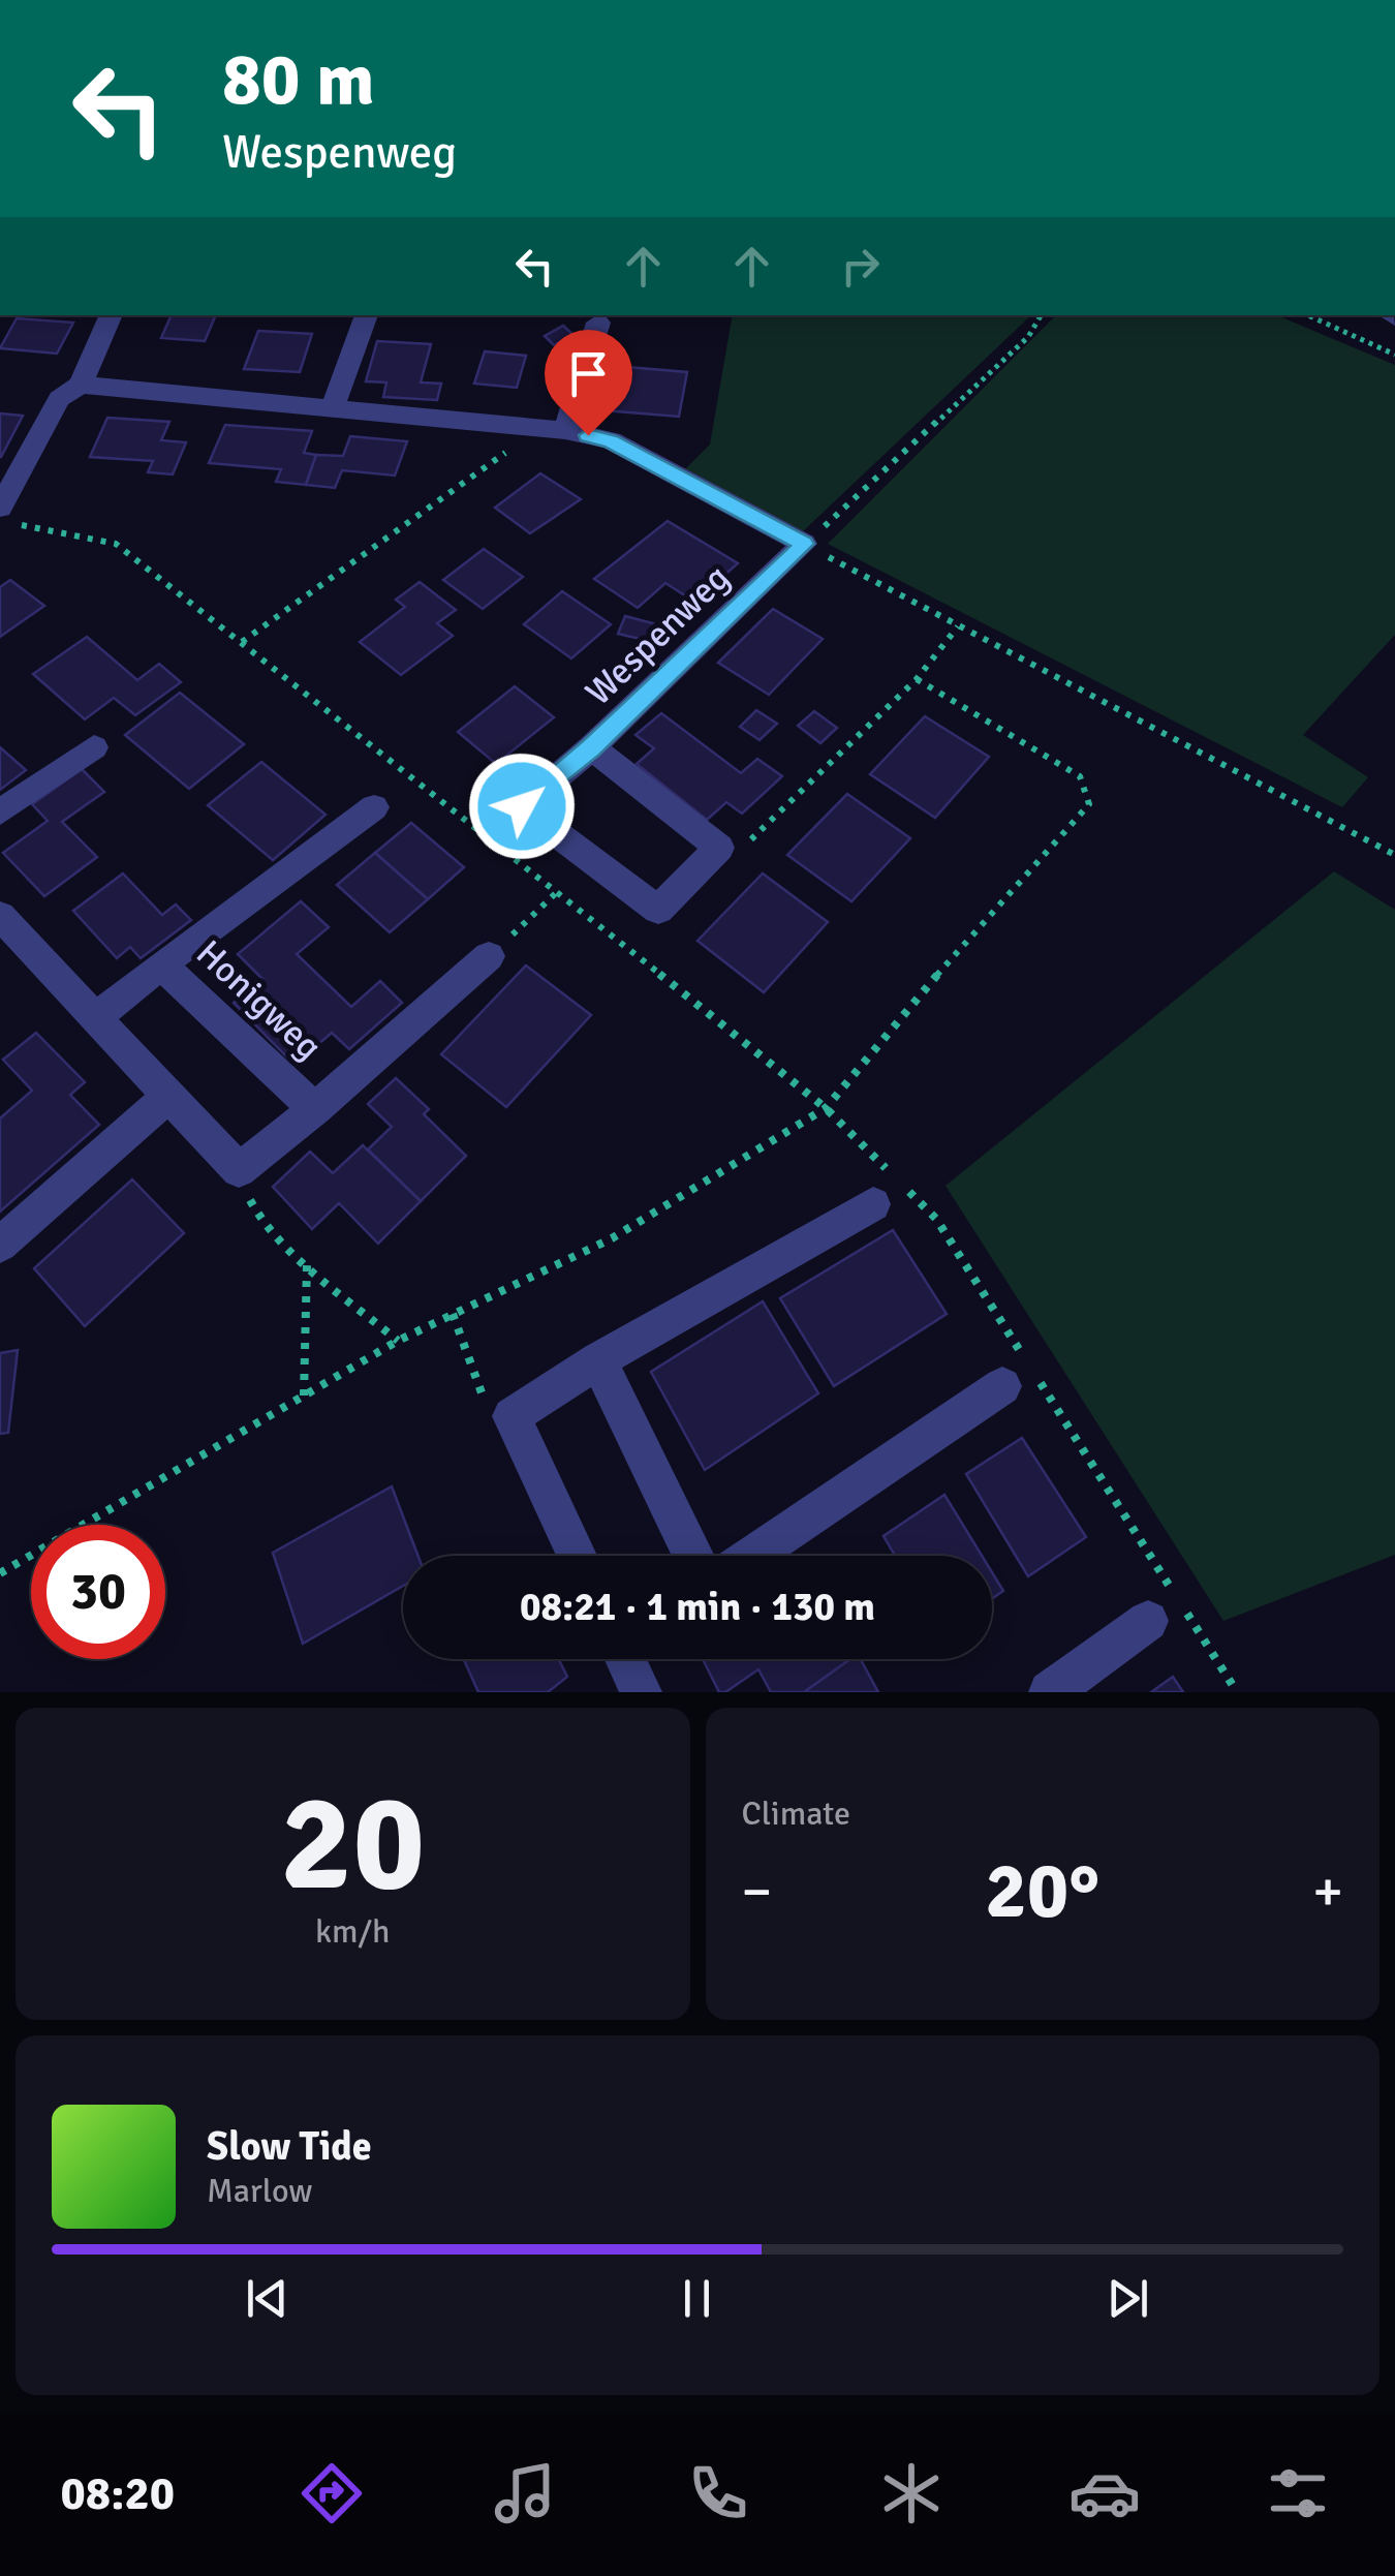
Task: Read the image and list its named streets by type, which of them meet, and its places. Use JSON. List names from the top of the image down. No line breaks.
{"streets":{"street":["Wespenweg","Honigweg"]},"page":{"turn":["80 m","Wespenweg"],"limit":"30","trip":"08:21 · 1 min · 130 m","tile":[["20","km/h"],"Climate"],"heat":["−","20°","+"],"song":["Slow Tide","Marlow"],"tabs":"08:20"}}
